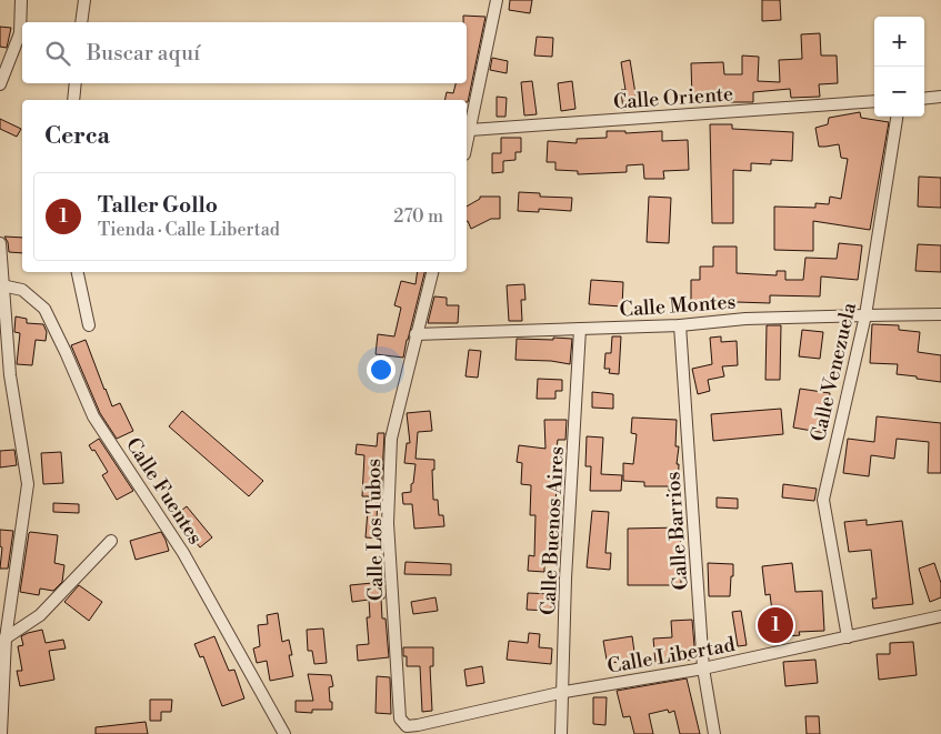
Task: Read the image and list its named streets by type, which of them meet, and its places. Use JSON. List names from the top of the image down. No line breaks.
{"streets":{"street":["Calle Oriente","Calle Montes","Calle Venezuela","Calle Fuentes","Calle Los Tubos","Calle Buenos Aires","Calle Barrios","Calle Libertad"]},"crossings":[["Calle Montes","Calle Venezuela"],["Calle Montes","Calle Los Tubos"],["Calle Montes","Calle Buenos Aires"],["Calle Montes","Calle Barrios"],["Calle Venezuela","Calle Libertad"],["Calle Los Tubos","Calle Libertad"],["Calle Buenos Aires","Calle Libertad"],["Calle Barrios","Calle Libertad"]],"page":{"map_buttons":["+","−"],"search":"Buscar aquí","heading":"Cerca","list":[{"mark":"1","name":"Taller Gollo","note":"Tienda · Calle Libertad","value":"270 m"}],"pins":"1"}}
